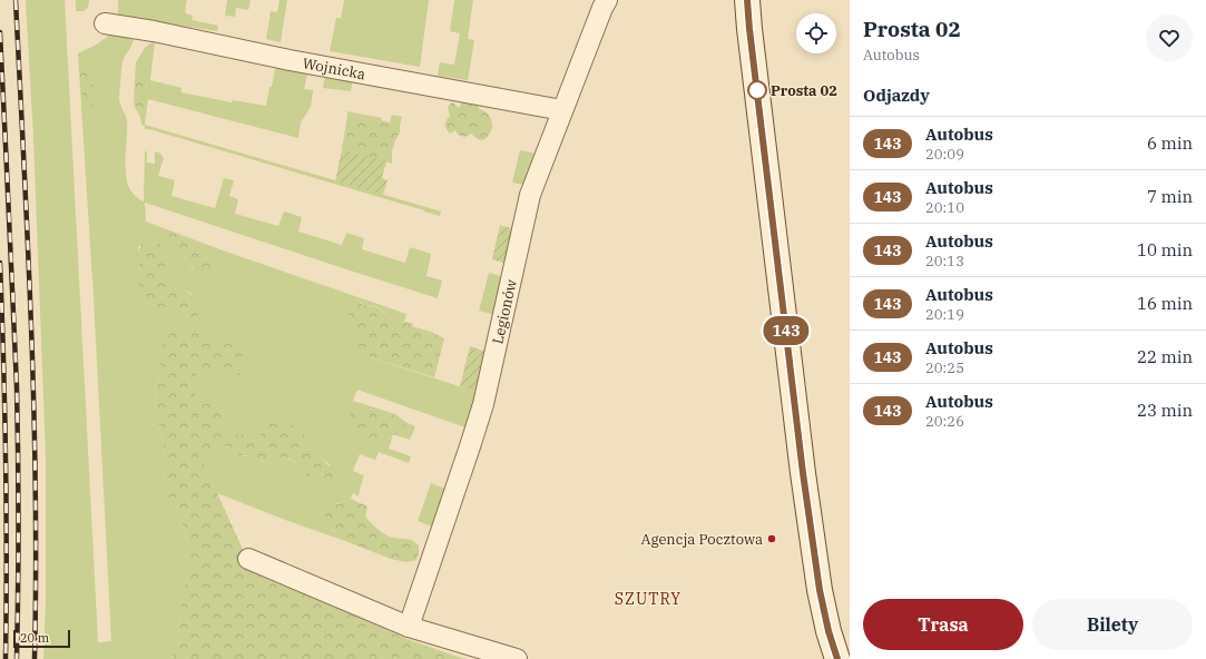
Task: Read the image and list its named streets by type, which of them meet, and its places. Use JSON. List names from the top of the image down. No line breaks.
{"streets":{"street":["Wojnicka","Legionów"]},"crossings":[["Wojnicka","Legionów"]],"districts":["SZUTRY"],"places":["Prosta 02","Agencja Pocztowa"],"lines":["bus line 143"],"scale_bar":"20 m","page":{"on_map":"143","heading":[["Prosta 02","Autobus"],"Odjazdy"],"list":[{"mark":"143","name":"Autobus","note":"20:09","value":"6 min"},{"mark":"143","name":"Autobus","note":"20:10","value":"7 min"},{"mark":"143","name":"Autobus","note":"20:13","value":"10 min"},{"mark":"143","name":"Autobus","note":"20:19","value":"16 min"},{"mark":"143","name":"Autobus","note":"20:25","value":"22 min"},{"mark":"143","name":"Autobus","note":"20:26","value":"23 min"}],"buttons":["Trasa","Bilety"],"scale":"20 m"}}
